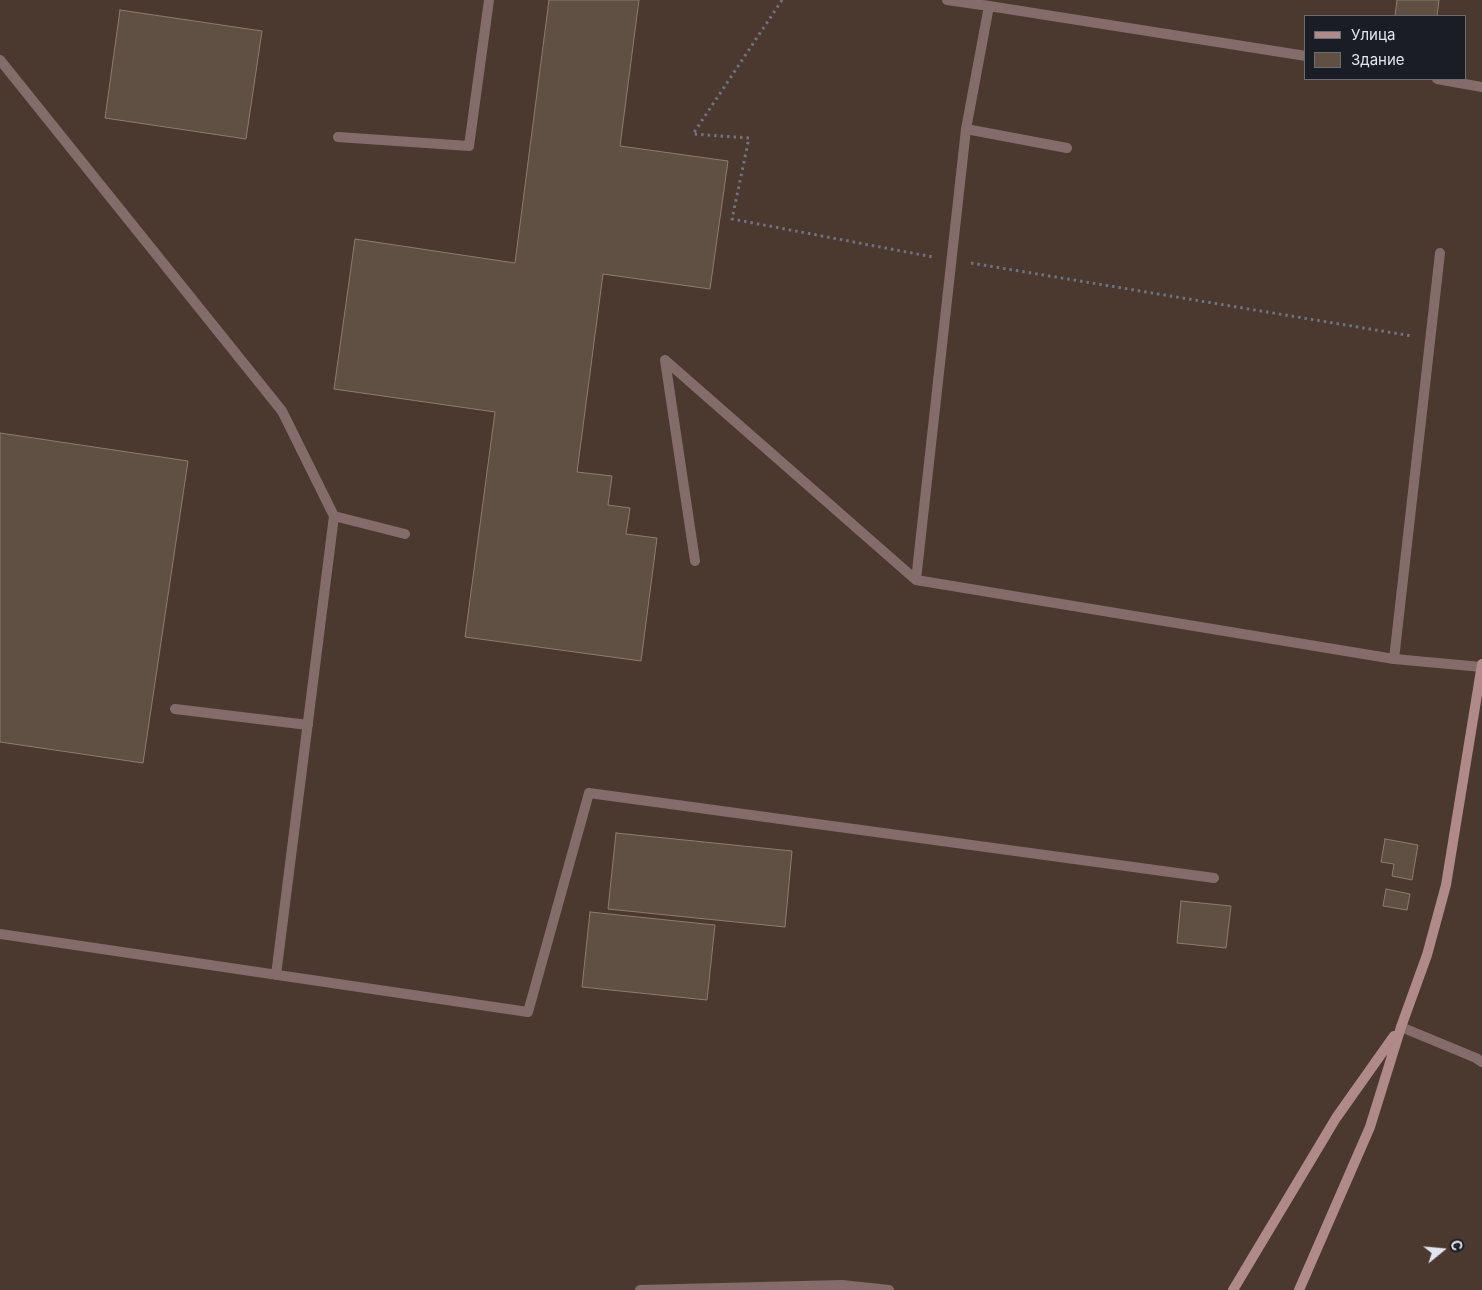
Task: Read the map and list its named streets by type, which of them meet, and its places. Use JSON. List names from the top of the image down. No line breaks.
{"legend":["Улица","Здание"],"north":"right"}
